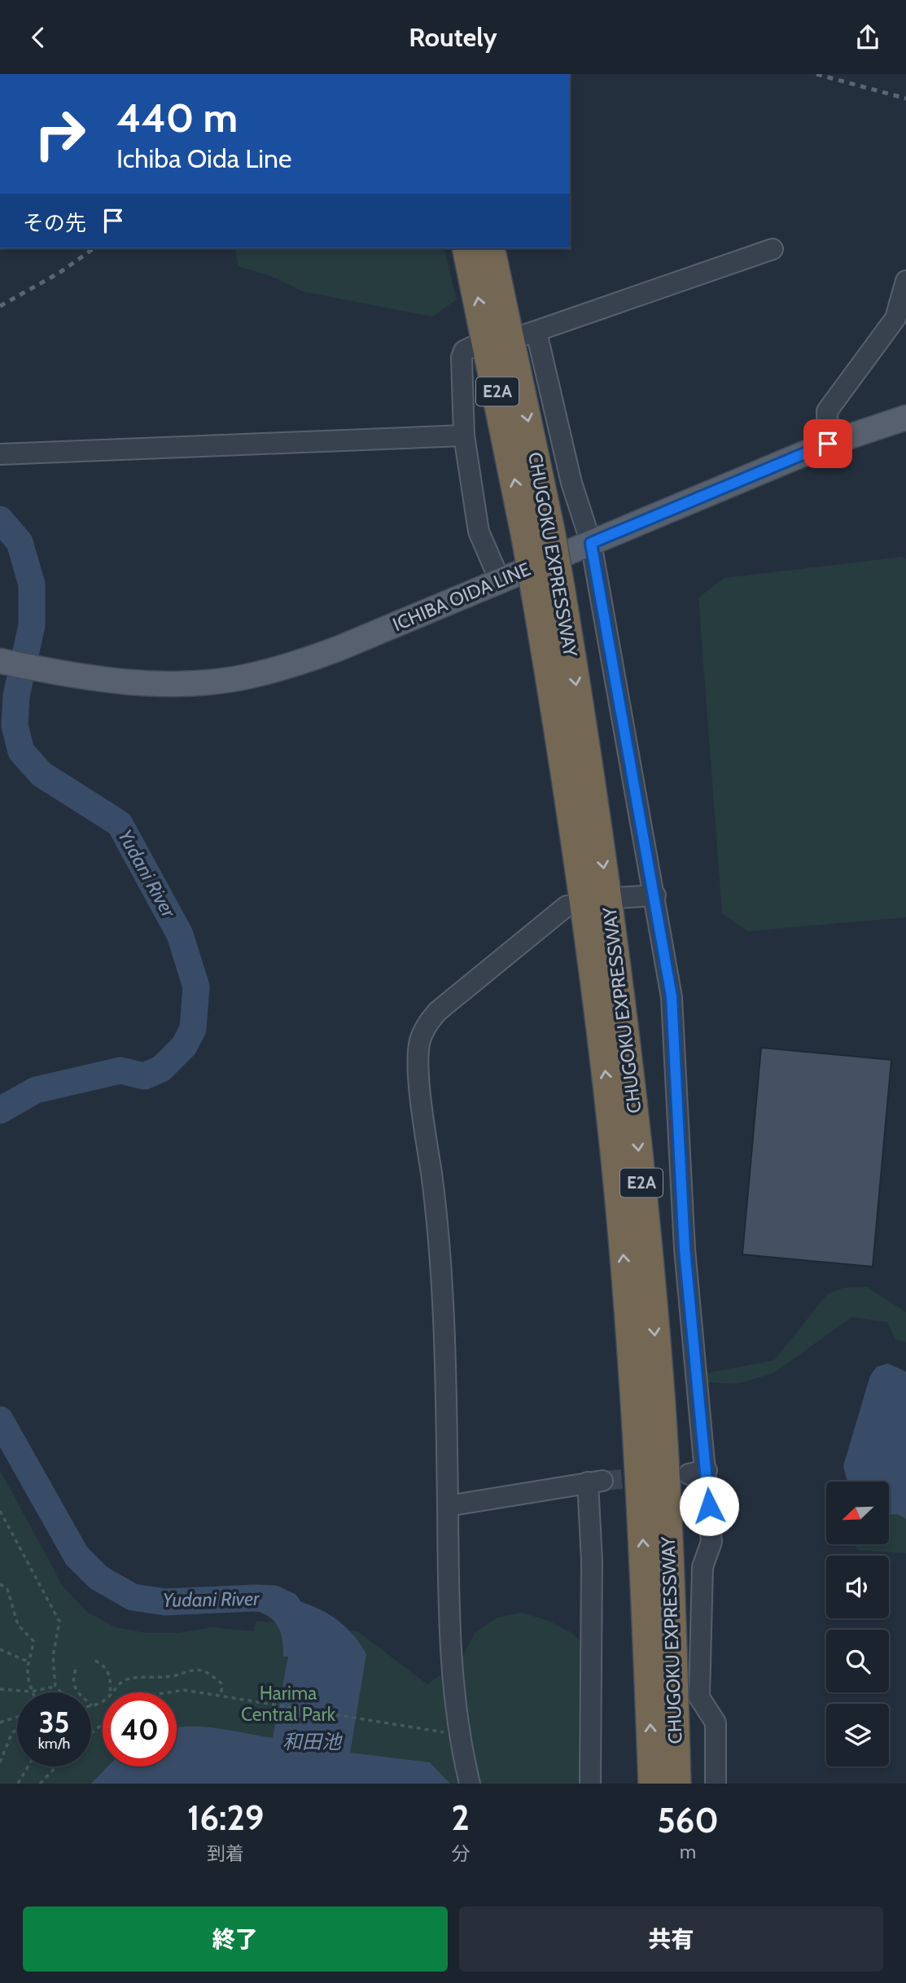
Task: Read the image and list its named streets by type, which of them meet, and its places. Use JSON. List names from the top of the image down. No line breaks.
{"streets":{"highway":["E2A","CHUGOKU EXPRESSWAY"],"main road":["ICHIBA OIDA LINE"]},"water":["Yudani River","和田池"],"parks":["Harima Central Park"],"north":"bottom left","page":{"header":"Routely","turn":["440 m","Ichiba Oida Line"],"then":"その先","speed":"35 km/h","limit":"40","eta":["16:29","到着","2","分","560","m"],"buttons":["終了","共有"]}}
